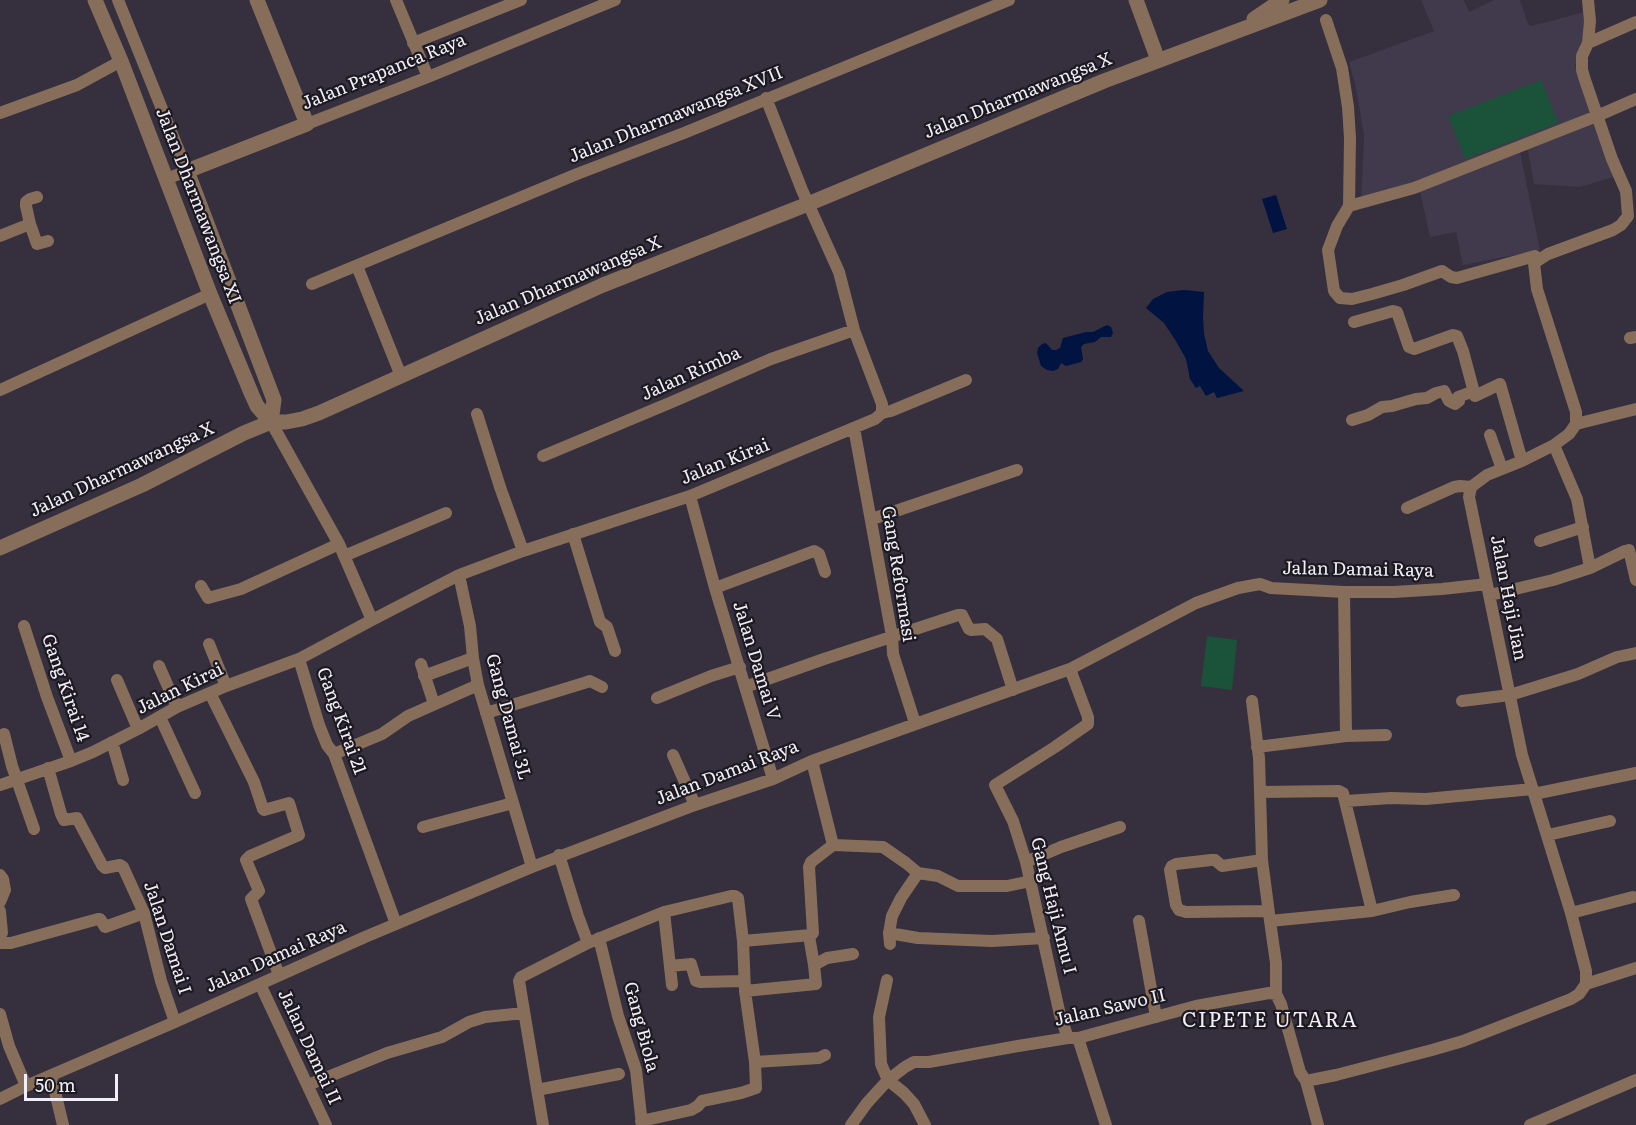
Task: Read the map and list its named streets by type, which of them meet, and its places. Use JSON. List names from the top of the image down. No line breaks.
{"streets":{"street":["Jalan Prapanca Raya","Jalan Dharmawangsa X","Jalan Dharmawangsa XVII","Jalan Dharmawangsa XI","Jalan Rimba","Jalan Kirai","Jalan Damai Raya","Gang Reformasi","Jalan Haji Jian","Jalan Damai V","Gang Kirai 14","Gang Damai 3L","Gang Kirai 21","Gang Haji Amu I","Jalan Damai I","Jalan Sawo II","Gang Biola","Jalan Damai II"]},"crossings":[["Jalan Prapanca Raya","Jalan Dharmawangsa XI"],["Jalan Dharmawangsa X","Jalan Dharmawangsa XI"],["Jalan Kirai","Gang Reformasi"],["Jalan Kirai","Jalan Damai V"],["Jalan Kirai","Gang Kirai 14"],["Jalan Kirai","Gang Damai 3L"],["Jalan Kirai","Gang Kirai 21"],["Jalan Kirai","Jalan Damai I"],["Jalan Damai Raya","Gang Reformasi"],["Jalan Damai Raya","Jalan Haji Jian"],["Jalan Damai Raya","Jalan Damai V"],["Jalan Damai Raya","Gang Damai 3L"],["Jalan Damai Raya","Gang Kirai 21"],["Jalan Damai Raya","Gang Haji Amu I"],["Jalan Damai Raya","Jalan Damai I"],["Jalan Damai Raya","Gang Biola"],["Jalan Damai Raya","Jalan Damai II"],["Gang Haji Amu I","Jalan Sawo II"]],"districts":["CIPETE UTARA"],"scale_bar":"50 m"}
